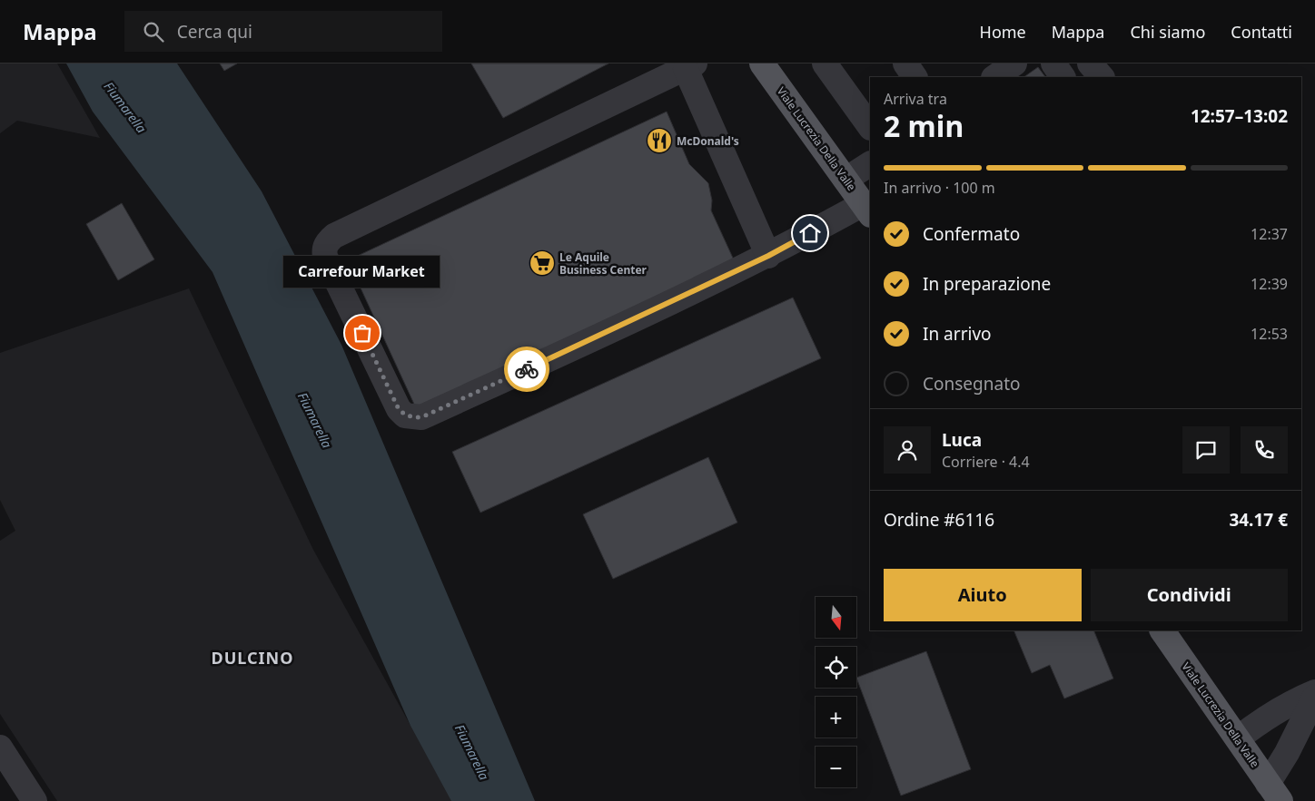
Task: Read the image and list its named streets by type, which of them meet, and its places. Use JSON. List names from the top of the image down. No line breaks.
{"streets":{"main road":["Viale Lucrezia Della Valle"]},"districts":["DULCINO"],"water":["Fiumarella"],"places":{"restaurant":["McDonald's"],"supermarket":["Le Aquile Business Center"],"other":["Carrefour Market"]},"north":"bottom","page":{"header":"Mappa","search":"Cerca qui","nav":["Home","Mappa","Chi siamo","Contatti"],"heading":["2 min","Arriva tra","12:57–13:02"],"panel":["Luca","Corriere · 4.4","Ordine #6116","34.17 €"],"bar":"In arrivo · 100 m","list":[["Confermato","12:37"],["In preparazione","12:39"],["In arrivo","12:53"],"Consegnato"],"bubble":"Carrefour Market","buttons":["Aiuto","Condividi"],"map_buttons":["+","−"]}}
